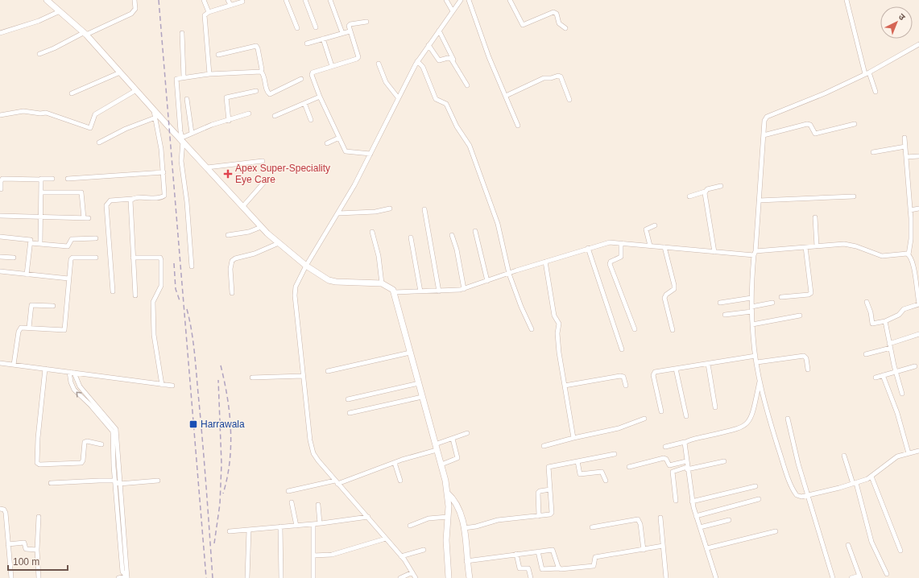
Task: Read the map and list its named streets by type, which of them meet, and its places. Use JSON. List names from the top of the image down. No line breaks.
{"places":{"health":["Apex Super-Speciality Eye Care"],"transit":["Harrawala"]},"scale_bar":"100 m","north":"top right"}
